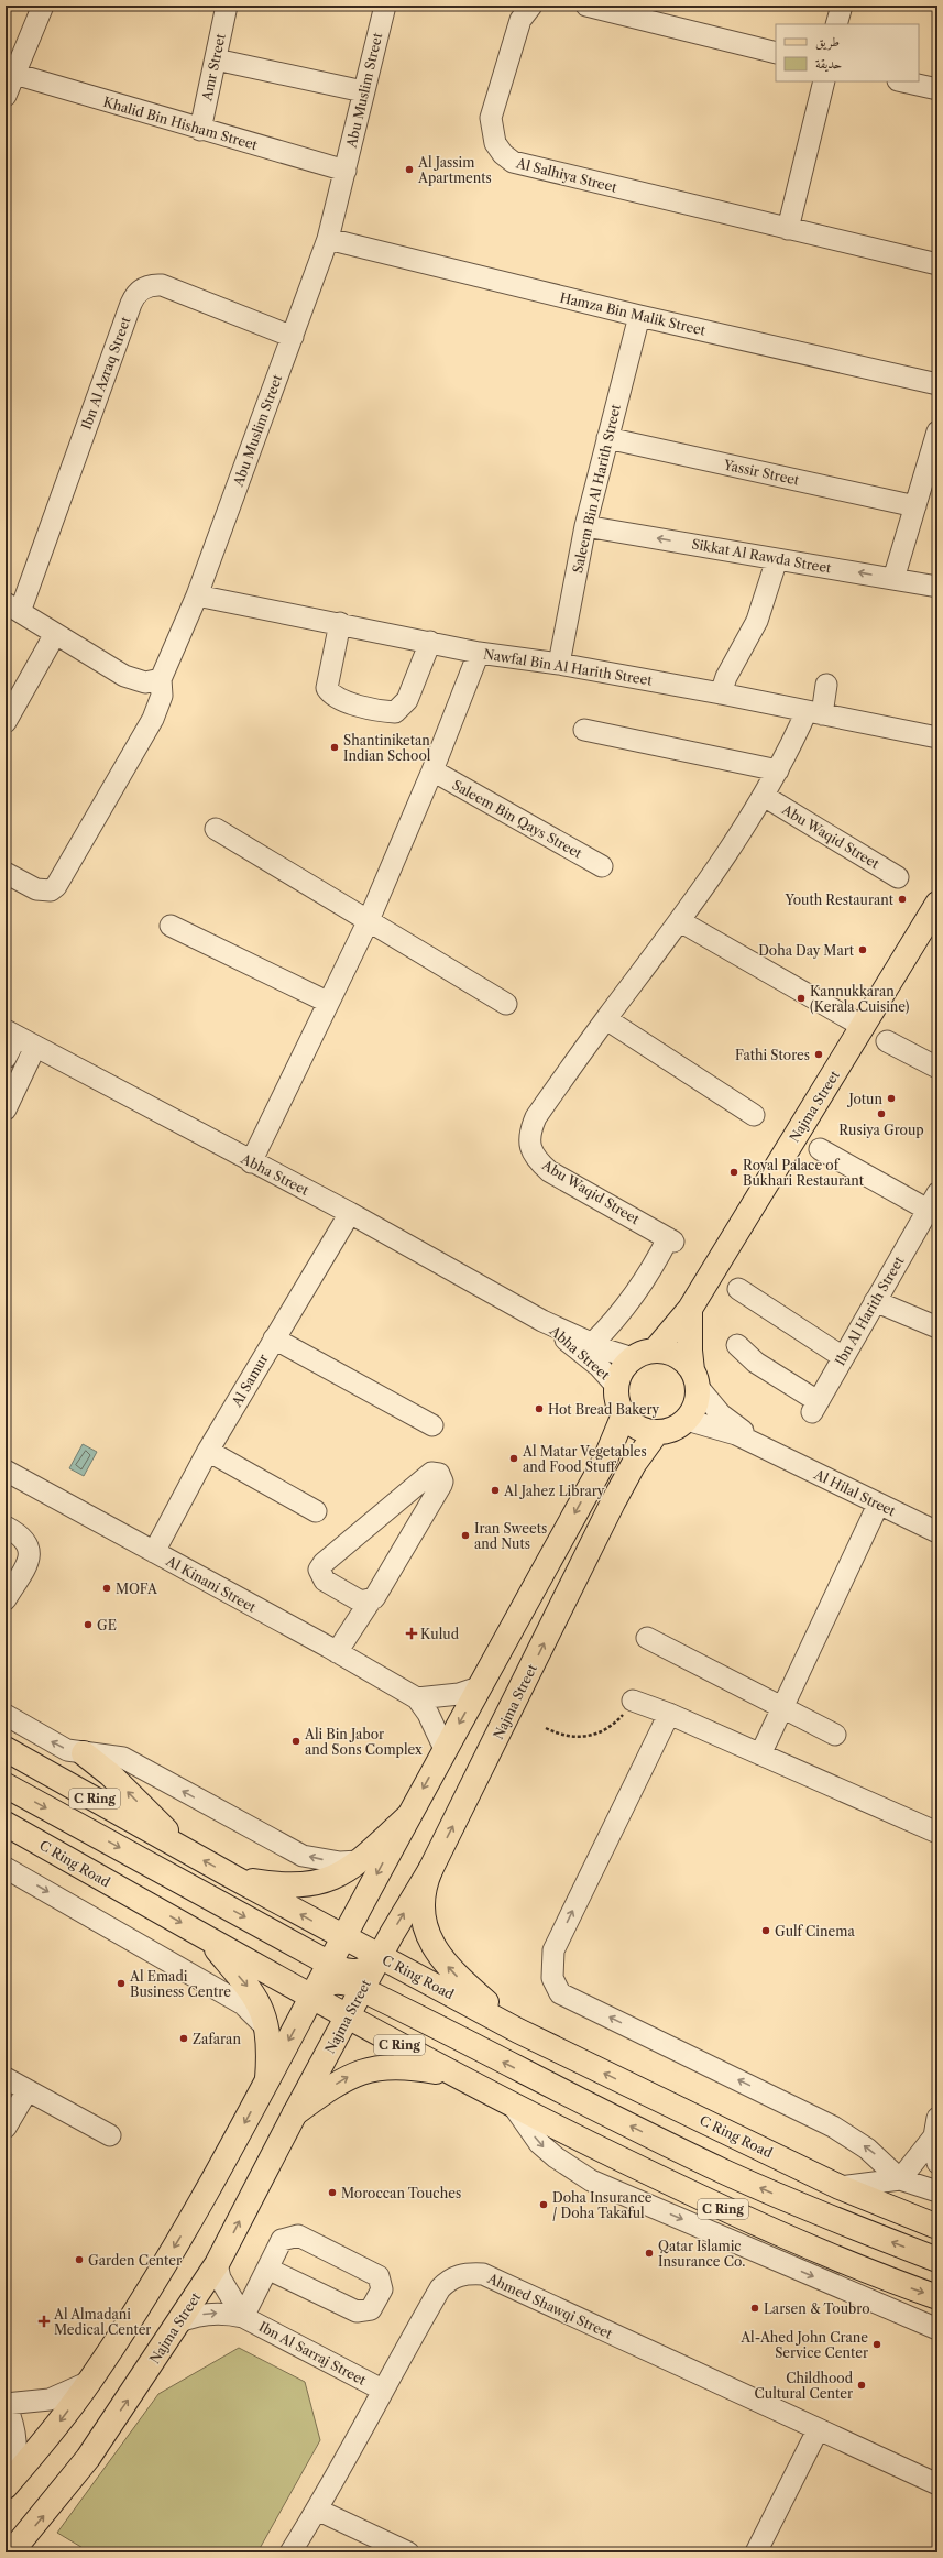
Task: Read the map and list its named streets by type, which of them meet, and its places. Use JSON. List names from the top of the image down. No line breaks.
{"streets":{"main road":["Najma Street","C Ring","C Ring Road"],"street":["Amr Street","Abu Muslim Street","Khalid Bin Hisham Street","Al Salhiya Street","Hamza Bin Malik Street","Ibn Al Azraq Street","Yassir Street","Saleem Bin Al Harith Street","Sikkat Al Rawda Street","Nawfal Bin Al Harith Street","Saleem Bin Qays Street","Abu Waqid Street","Abha Street","Ibn Al Harith Street","Al Samur","Al Hilal Street","Al Kinani Street","Ahmed Shawqi Street","Ibn Al Sarraj Street"]},"crossings":[["Amr Street","Khalid Bin Hisham Street"],["Abu Muslim Street","Khalid Bin Hisham Street"],["Abu Muslim Street","Hamza Bin Malik Street"],["Abu Muslim Street","Ibn Al Azraq Street"],["Abu Muslim Street","Nawfal Bin Al Harith Street"],["Hamza Bin Malik Street","Saleem Bin Al Harith Street"],["Yassir Street","Saleem Bin Al Harith Street"],["Saleem Bin Al Harith Street","Sikkat Al Rawda Street"],["Saleem Bin Al Harith Street","Nawfal Bin Al Harith Street"],["Nawfal Bin Al Harith Street","Abu Waqid Street"],["Abu Waqid Street","Abha Street"],["Najma Street","Abha Street"],["Najma Street","Al Hilal Street"],["Najma Street","C Ring Road"],["Najma Street","Ibn Al Sarraj Street"],["Abha Street","Al Samur"],["Abha Street","Al Hilal Street"],["Al Samur","Al Kinani Street"],["Ahmed Shawqi Street","Ibn Al Sarraj Street"]],"one_way":["Sikkat Al Rawda Street"],"places":{"other":["Al Jassim Apartments","Shantiniketan Indian School","Youth Restaurant","Doha Day Mart","Kannukkaran (Kerala Cuisine)","Fathi Stores","Jotun","Rusiya Group","Royal Palace of Bukhari Restaurant","Hot Bread Bakery","Al Matar Vegetables and Food Stuff","Al Jahez Library","Iran Sweets and Nuts","MOFA","GE","Ali Bin Jabor and Sons Complex","Gulf Cinema","Al Emadi Business Centre","Zafaran","Moroccan Touches","Doha Insurance / Doha Takaful","Qatar Islamic Insurance Co.","Garden Center","Larsen & Toubro","Al-Ahed John Crane Service Center","Childhood Cultural Center"],"health":["Kulud","Al Almadani Medical Center"]},"legend":["طريق","حديقة"]}
